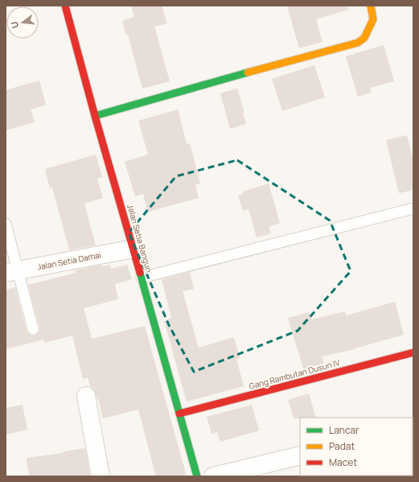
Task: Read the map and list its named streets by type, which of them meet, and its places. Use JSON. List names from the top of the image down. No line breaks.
{"streets":{"street":["Jalan Setia Bangun","Jalan Setia Damai","Gang Rambutan Dusun IV"]},"crossings":[["Jalan Setia Bangun","Jalan Setia Damai"],["Jalan Setia Bangun","Gang Rambutan Dusun IV"]],"legend":["Lancar","Padat","Macet"],"north":"left"}
